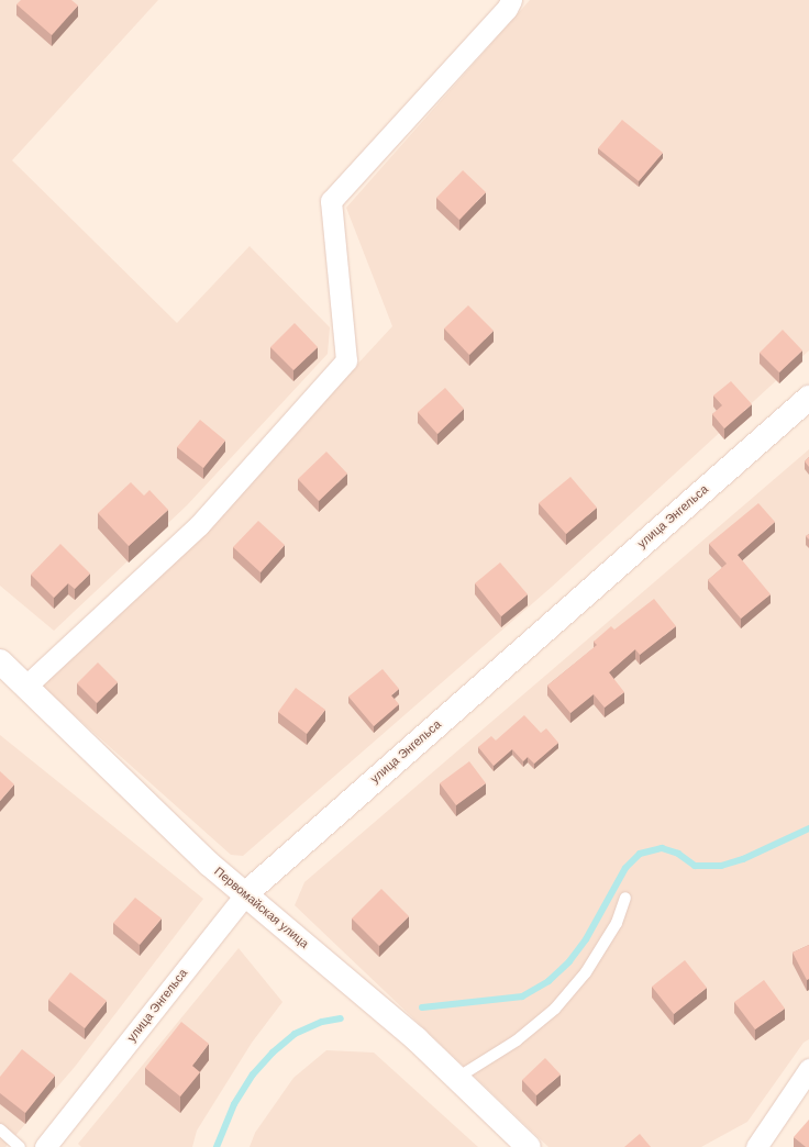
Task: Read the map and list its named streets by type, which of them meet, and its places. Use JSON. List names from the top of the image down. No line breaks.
{"streets":{"street":["улица Энгельса","Первомайская улица"]},"crossings":[["улица Энгельса","Первомайская улица"]]}
